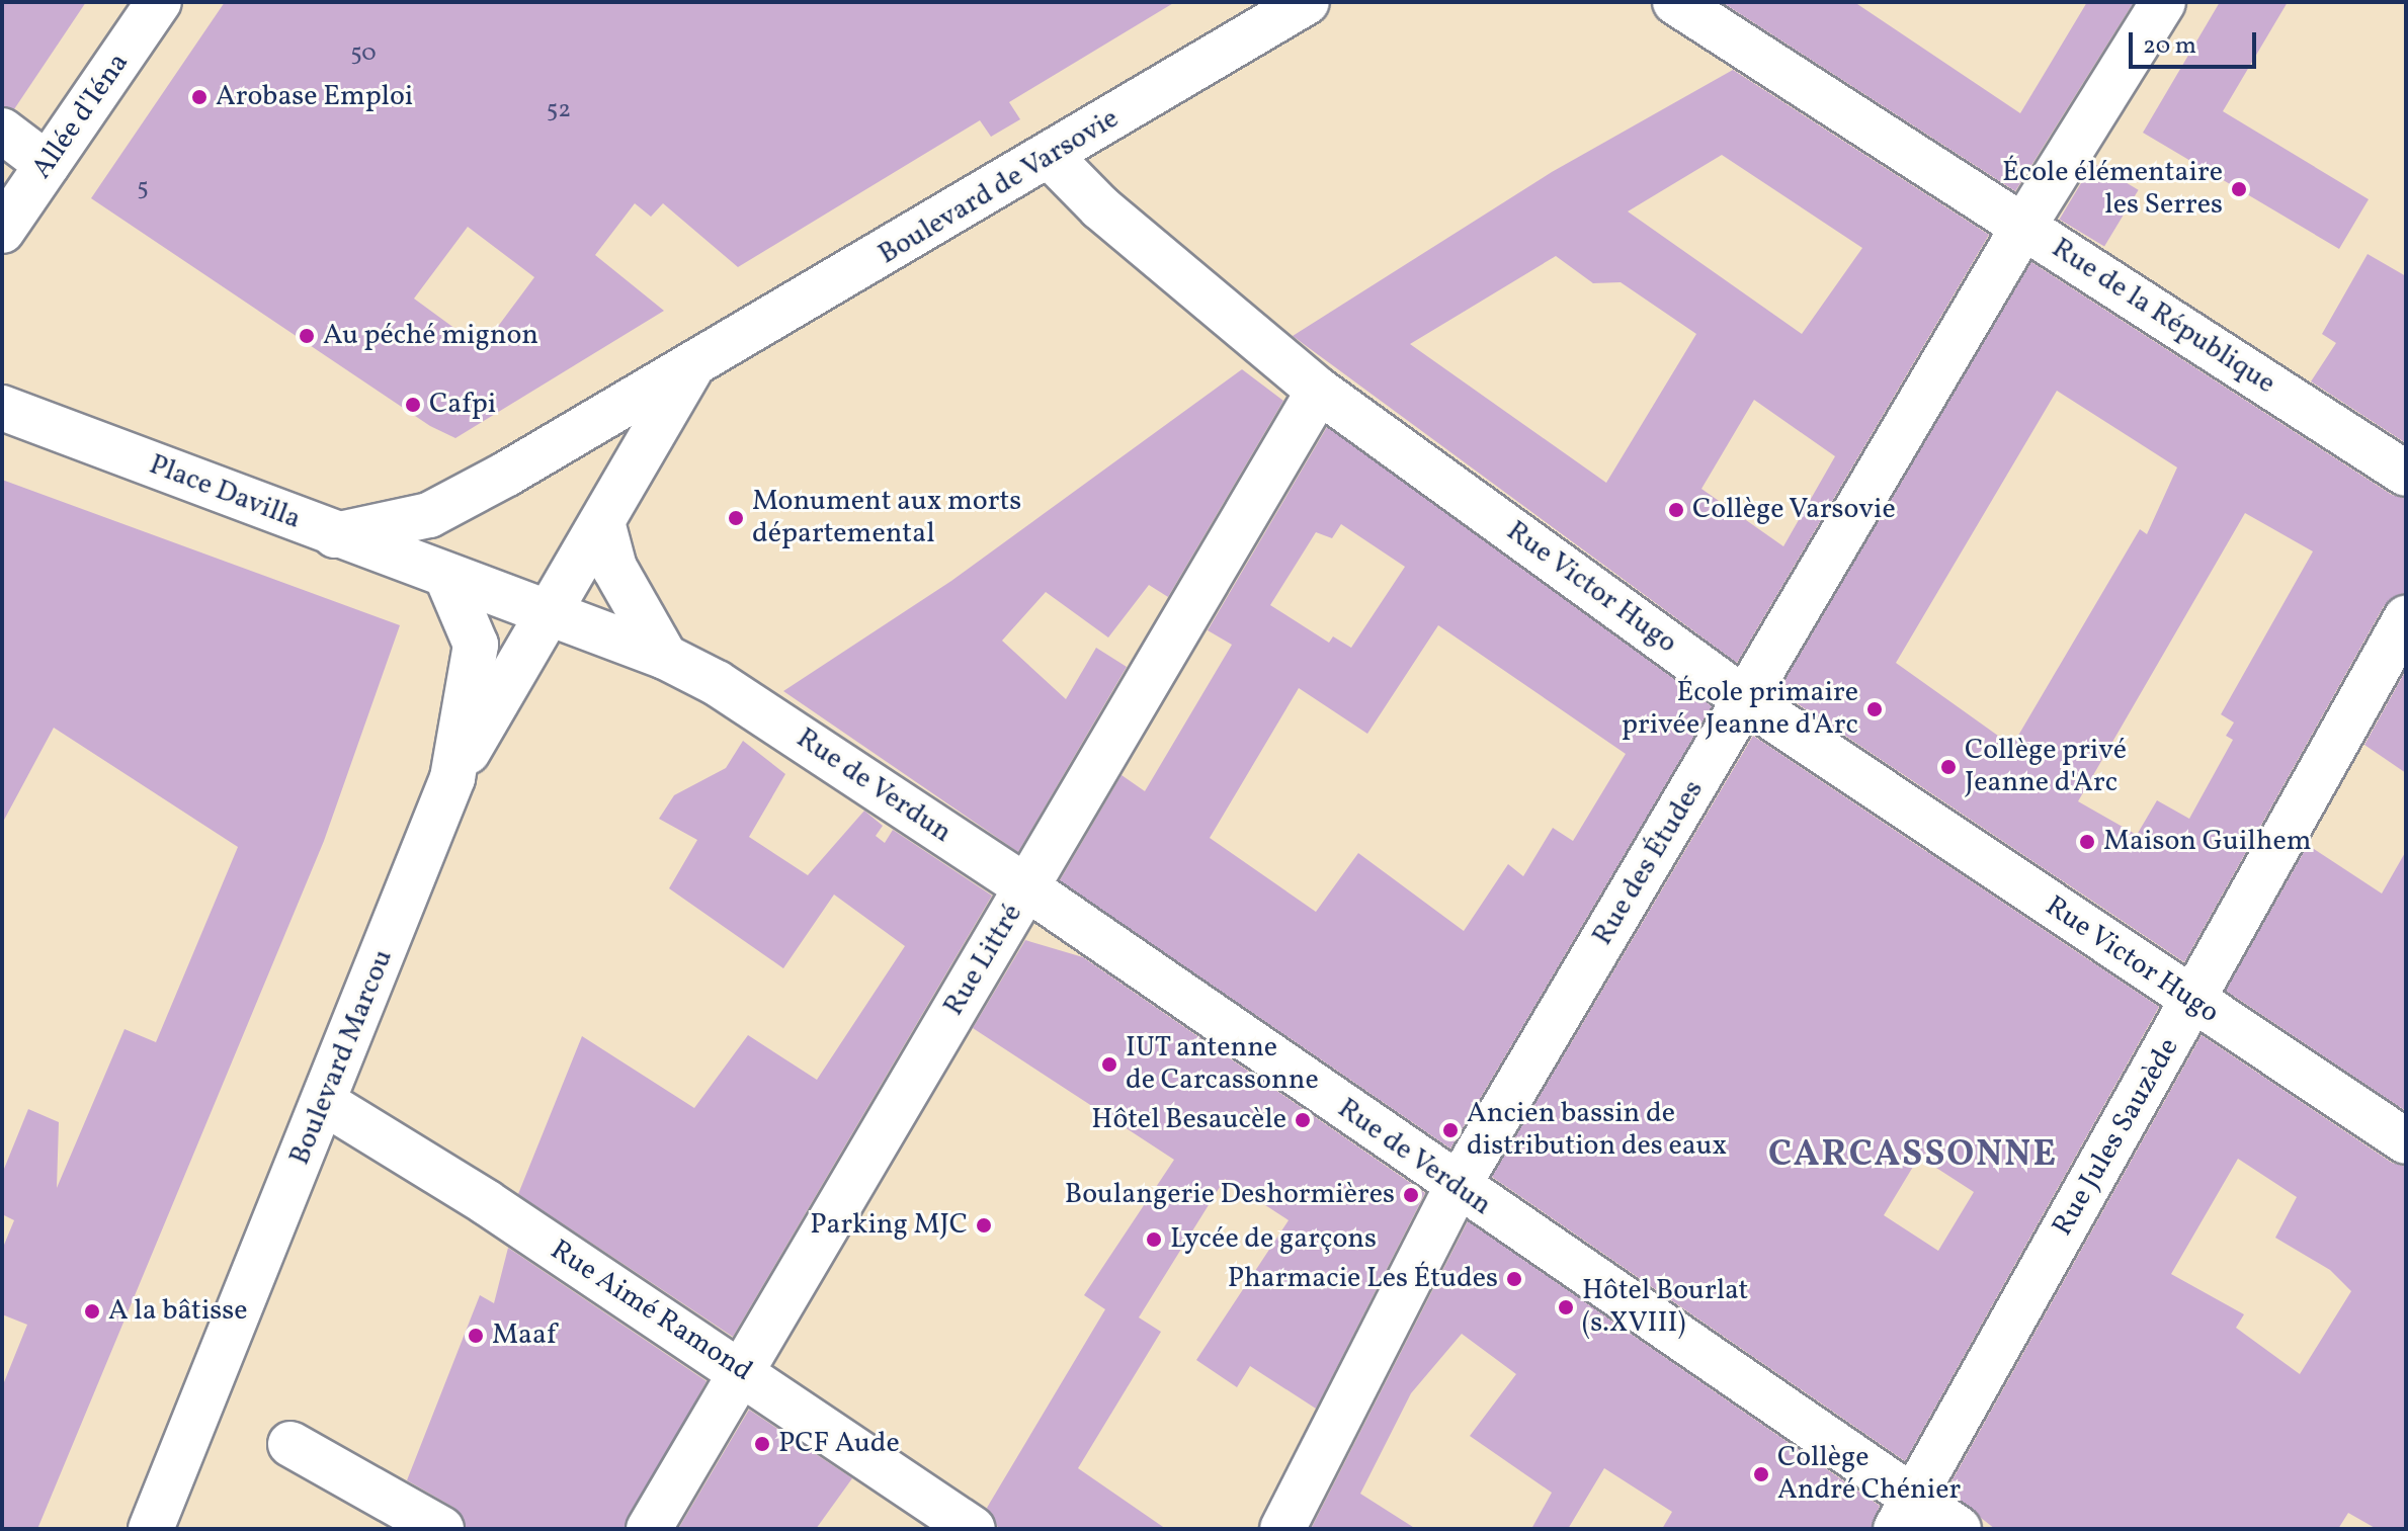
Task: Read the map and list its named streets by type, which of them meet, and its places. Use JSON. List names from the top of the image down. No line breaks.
{"streets":{"street":["Allée d'Iéna","Boulevard de Varsovie","Rue de la République","Place Davilla","Rue Victor Hugo","Rue de Verdun","Rue des Études","Rue Littré","Boulevard Marcou","Rue Jules Sauzède","Rue Aimé Ramond"]},"crossings":[["Boulevard de Varsovie","Place Davilla"],["Boulevard de Varsovie","Rue Victor Hugo"],["Boulevard de Varsovie","Rue de Verdun"],["Boulevard de Varsovie","Boulevard Marcou"],["Rue de la République","Rue des Études"],["Place Davilla","Rue de Verdun"],["Place Davilla","Boulevard Marcou"],["Rue Victor Hugo","Rue des Études"],["Rue Victor Hugo","Rue Littré"],["Rue Victor Hugo","Rue Jules Sauzède"],["Rue de Verdun","Rue des Études"],["Rue de Verdun","Rue Littré"],["Rue de Verdun","Boulevard Marcou"],["Rue de Verdun","Rue Jules Sauzède"],["Rue Littré","Rue Aimé Ramond"],["Boulevard Marcou","Rue Aimé Ramond"]],"districts":["CARCASSONNE"],"places":["Arobase Emploi","École élémentaire les Serres","Au péché mignon","Cafpi","Collège Varsovie","Monument aux morts départemental","École primaire privée Jeanne d'Arc","Collège privé Jeanne d'Arc","Maison Guilhem","IUT antenne de Carcassonne","Hôtel Besaucèle","Ancien bassin de distribution des eaux","Boulangerie Deshormières","Parking MJC","Lycée de garçons","Pharmacie Les Études","Hôtel Bourlat (s.XVIII)","A la bâtisse","Maaf","PCF Aude","Collège André Chénier"],"house_numbers":["50","52","5"],"scale_bar":"20 m"}
